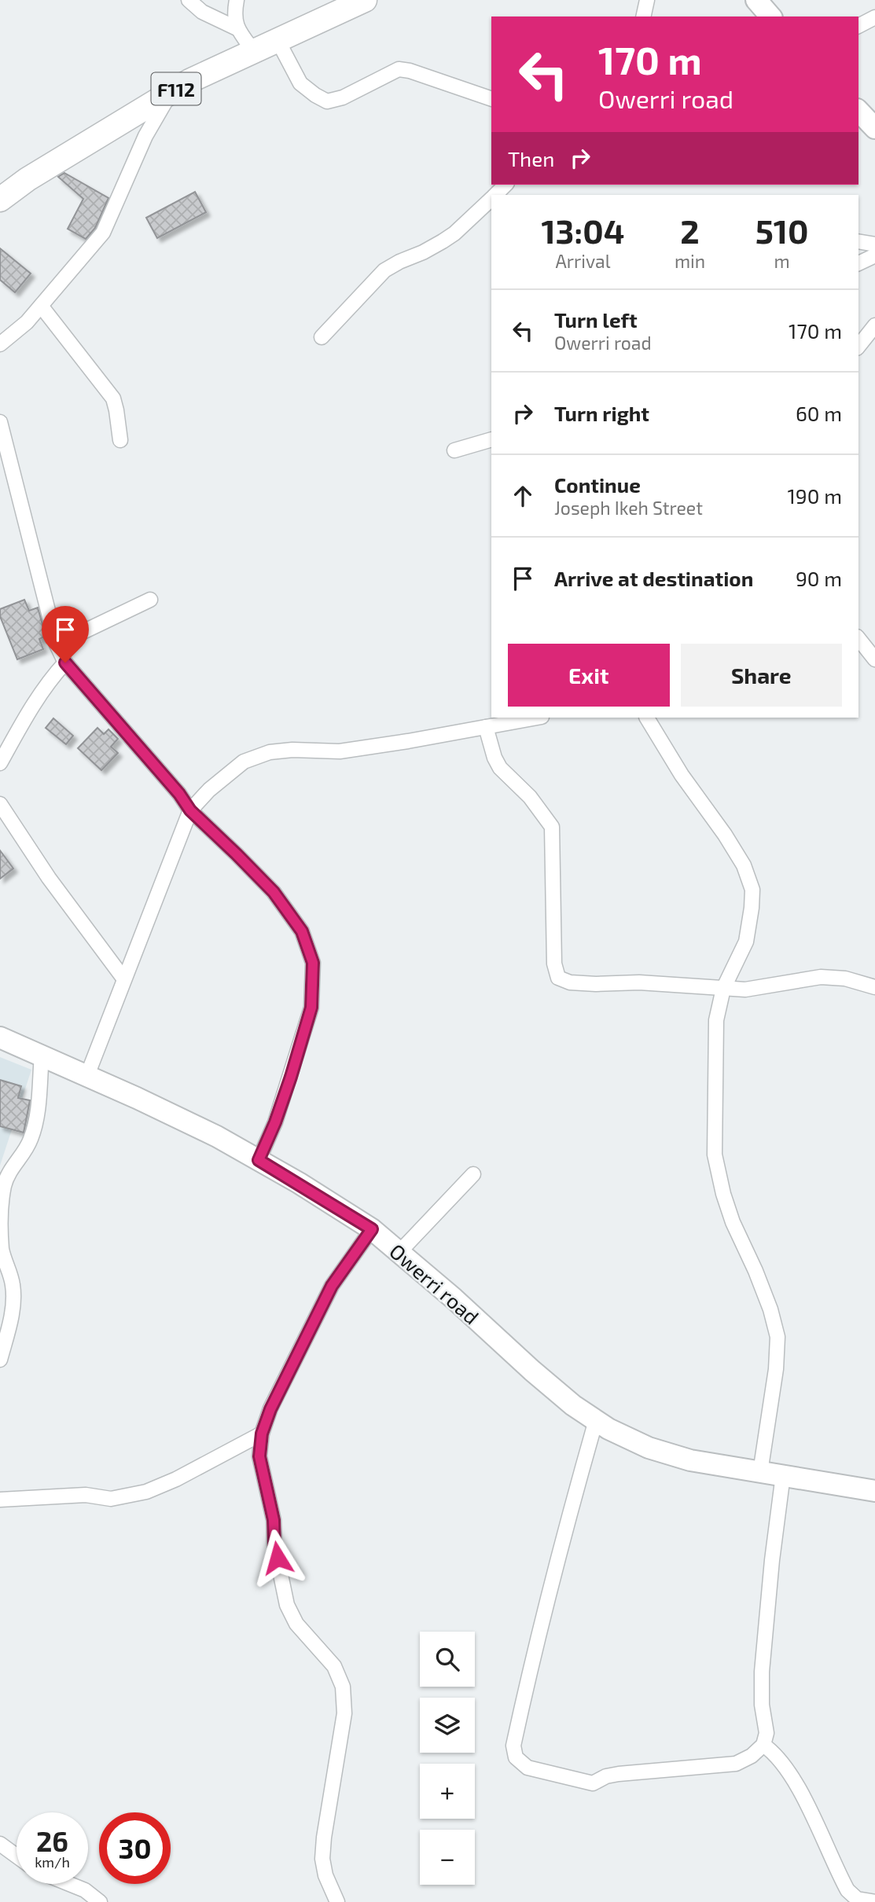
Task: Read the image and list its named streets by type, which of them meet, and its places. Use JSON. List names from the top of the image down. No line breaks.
{"streets":{"main road":["F112","Owerri road"]},"page":{"turn":["170 m","Owerri road"],"then":"Then","eta":["13:04","Arrival","2","min","510","m"],"list":[{"name":"Turn left","note":"Owerri road","value":"170 m"},{"name":"Turn right","value":"60 m"},{"name":"Continue","note":"Joseph Ikeh Street","value":"190 m"},{"name":"Arrive at destination","value":"90 m"}],"buttons":["Exit","Share"],"map_buttons":["+","−"],"speed":"26 km/h","limit":"30"}}
